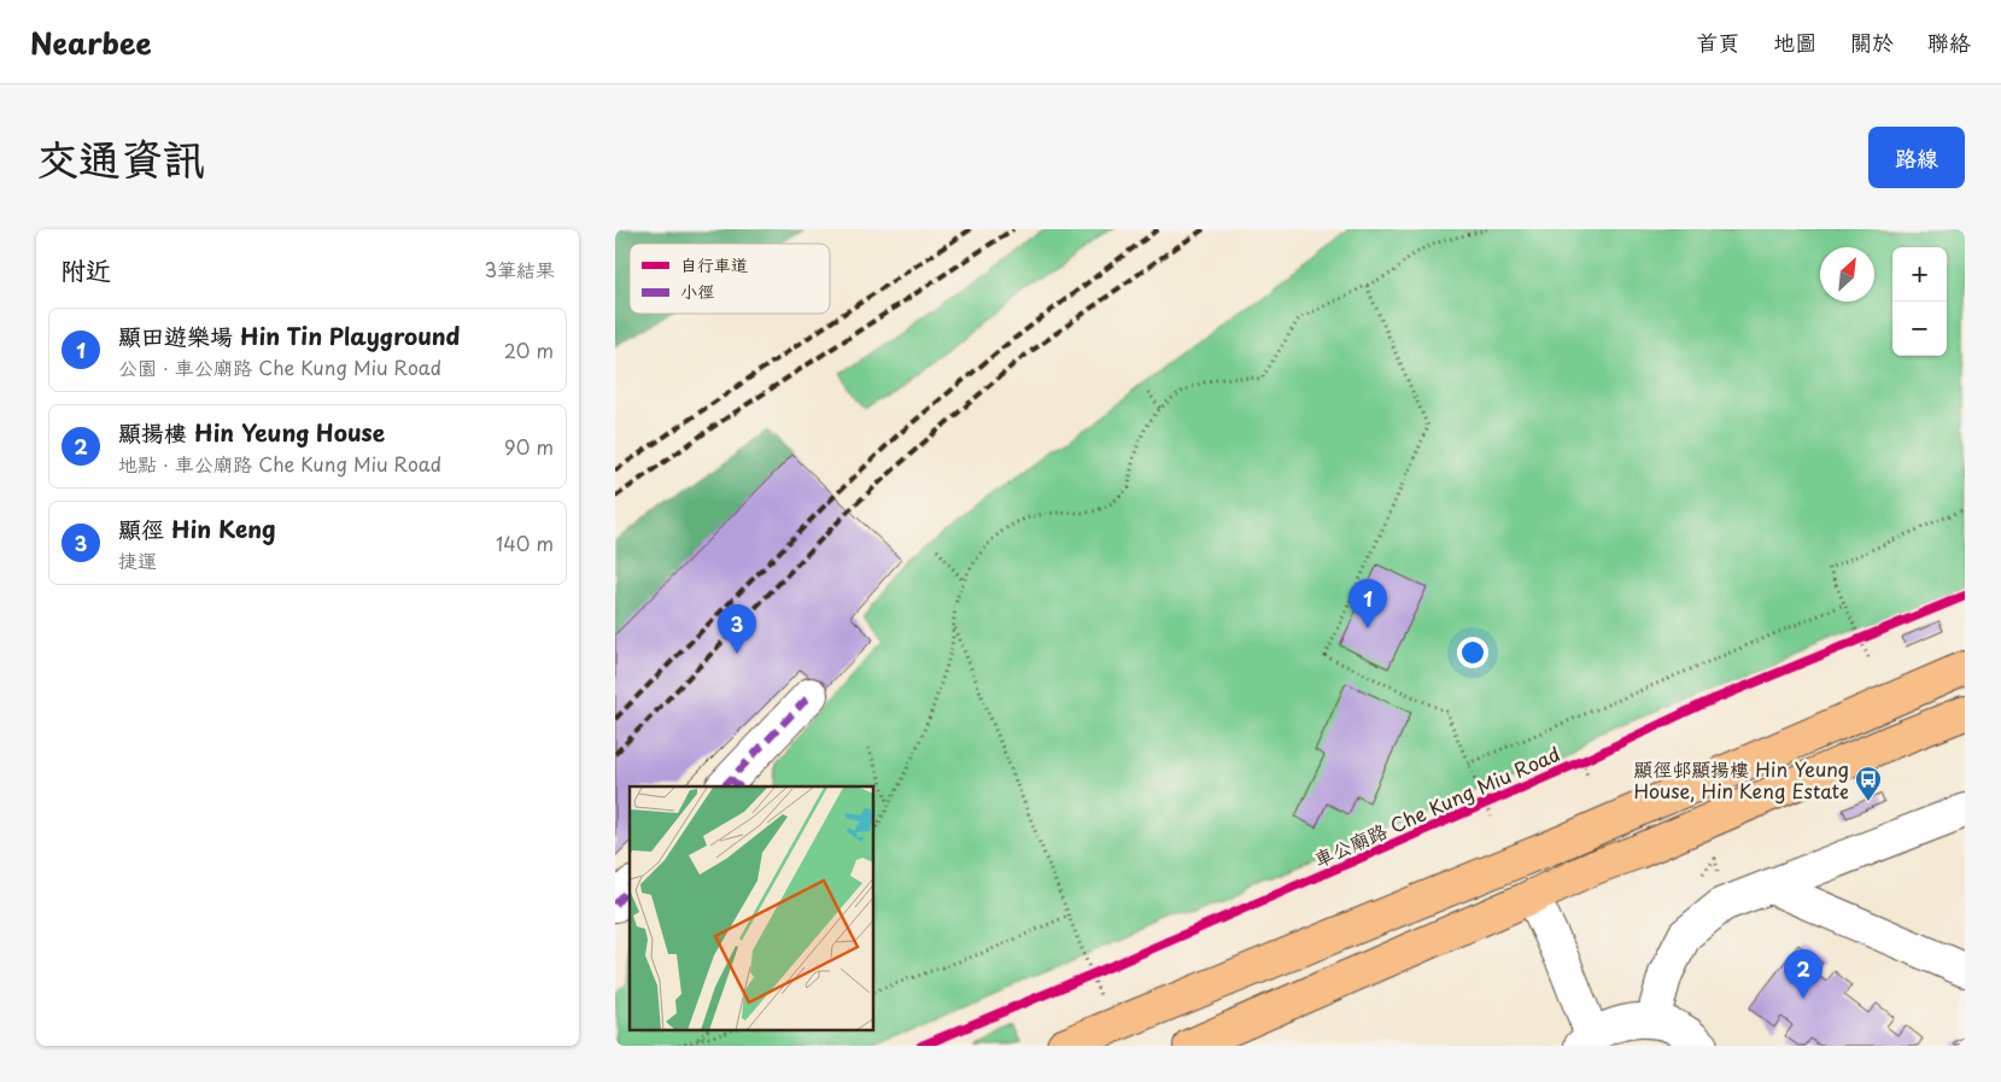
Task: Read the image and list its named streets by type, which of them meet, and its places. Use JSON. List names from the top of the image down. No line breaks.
{"streets":{"cycle path":["車公廟路 Che Kung Miu Road"]},"places":{"bus stop":["顯徑邨顯揚樓 Hin Yeung House, Hin Keng Estate"]},"legend":["自行車道","小徑"],"north":"top right","page":{"header":"Nearbee","nav":["首頁","地圖","關於","聯絡"],"title":"交通資訊","buttons":"路線","heading":["附近","3筆結果"],"map_buttons":["+","−"],"list":[{"mark":"1","name":"顯田遊樂場 Hin Tin Playground","note":"公園 · 車公廟路 Che Kung Miu Road","value":"20 m"},{"mark":"2","name":"顯揚樓 Hin Yeung House","note":"地點 · 車公廟路 Che Kung Miu Road","value":"90 m"},{"mark":"3","name":"顯徑 Hin Keng","note":"捷運","value":"140 m"}],"pins":["1","3","2"]}}
